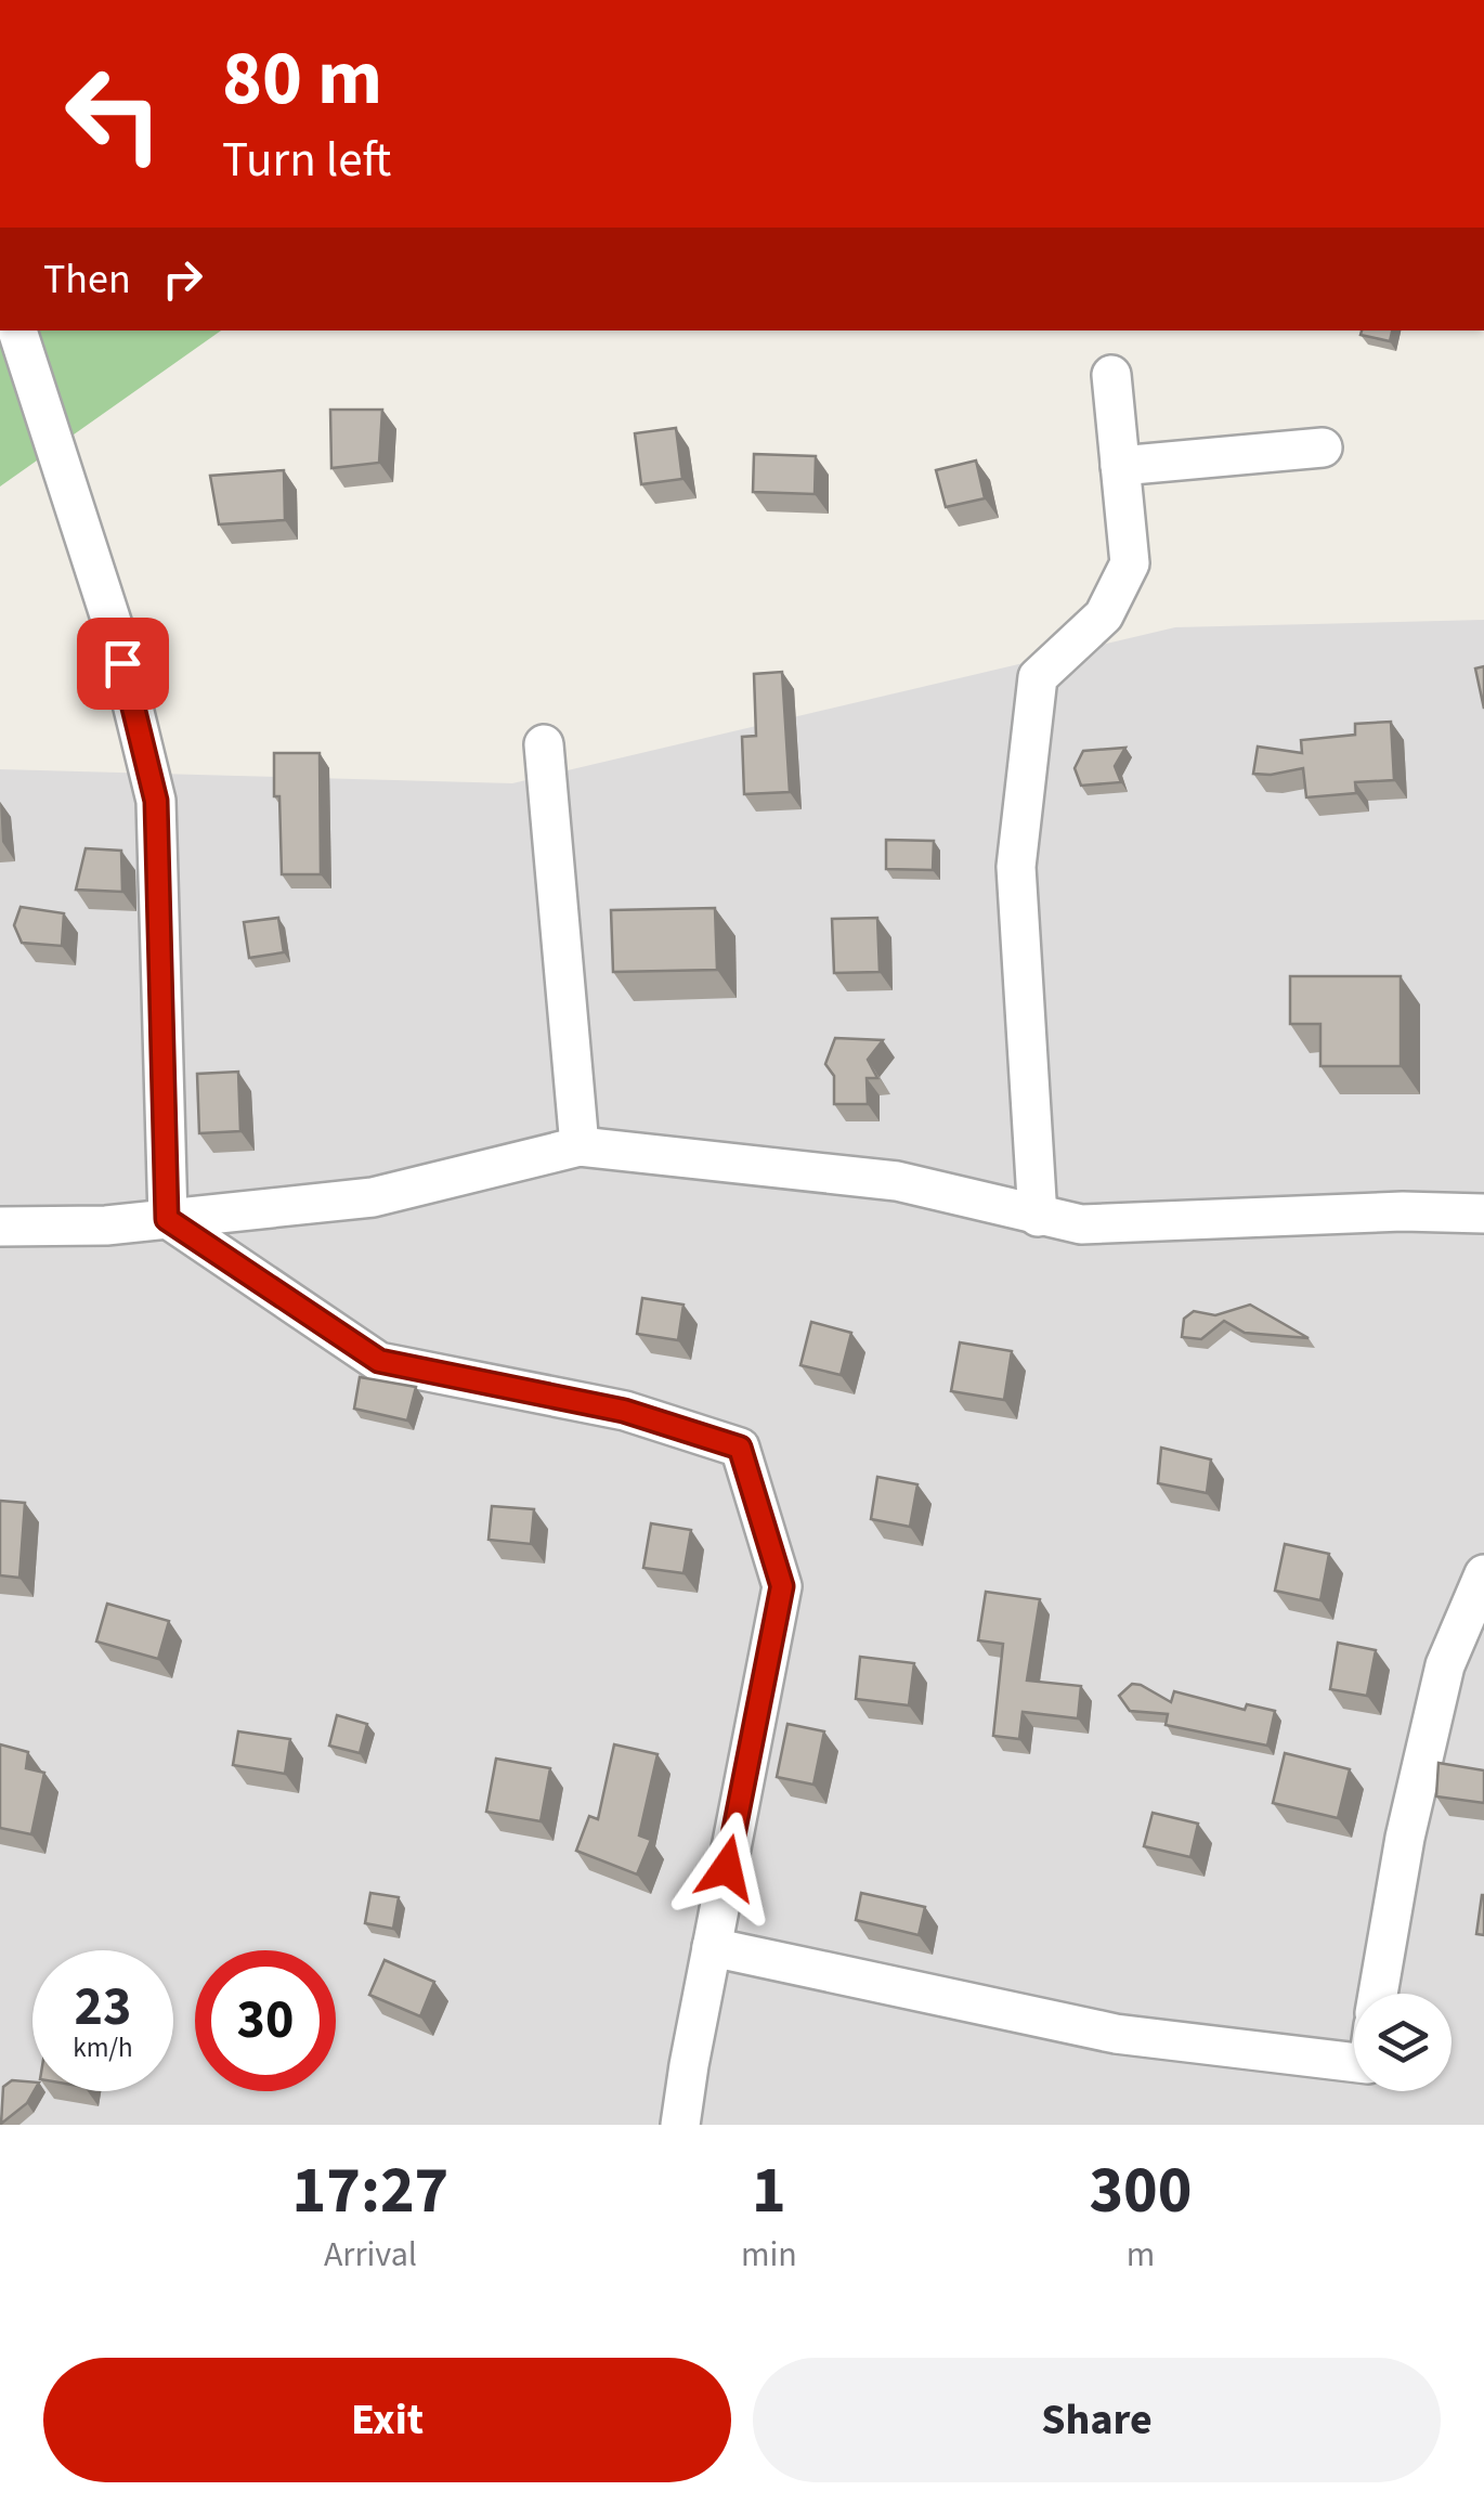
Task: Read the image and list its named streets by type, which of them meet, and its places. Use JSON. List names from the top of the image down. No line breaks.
{"page":{"turn":["80 m","Turn left"],"then":"Then","speed":"23 km/h","limit":"30","eta":["17:27","Arrival","1","min","300","m"],"buttons":["Exit","Share"]}}
